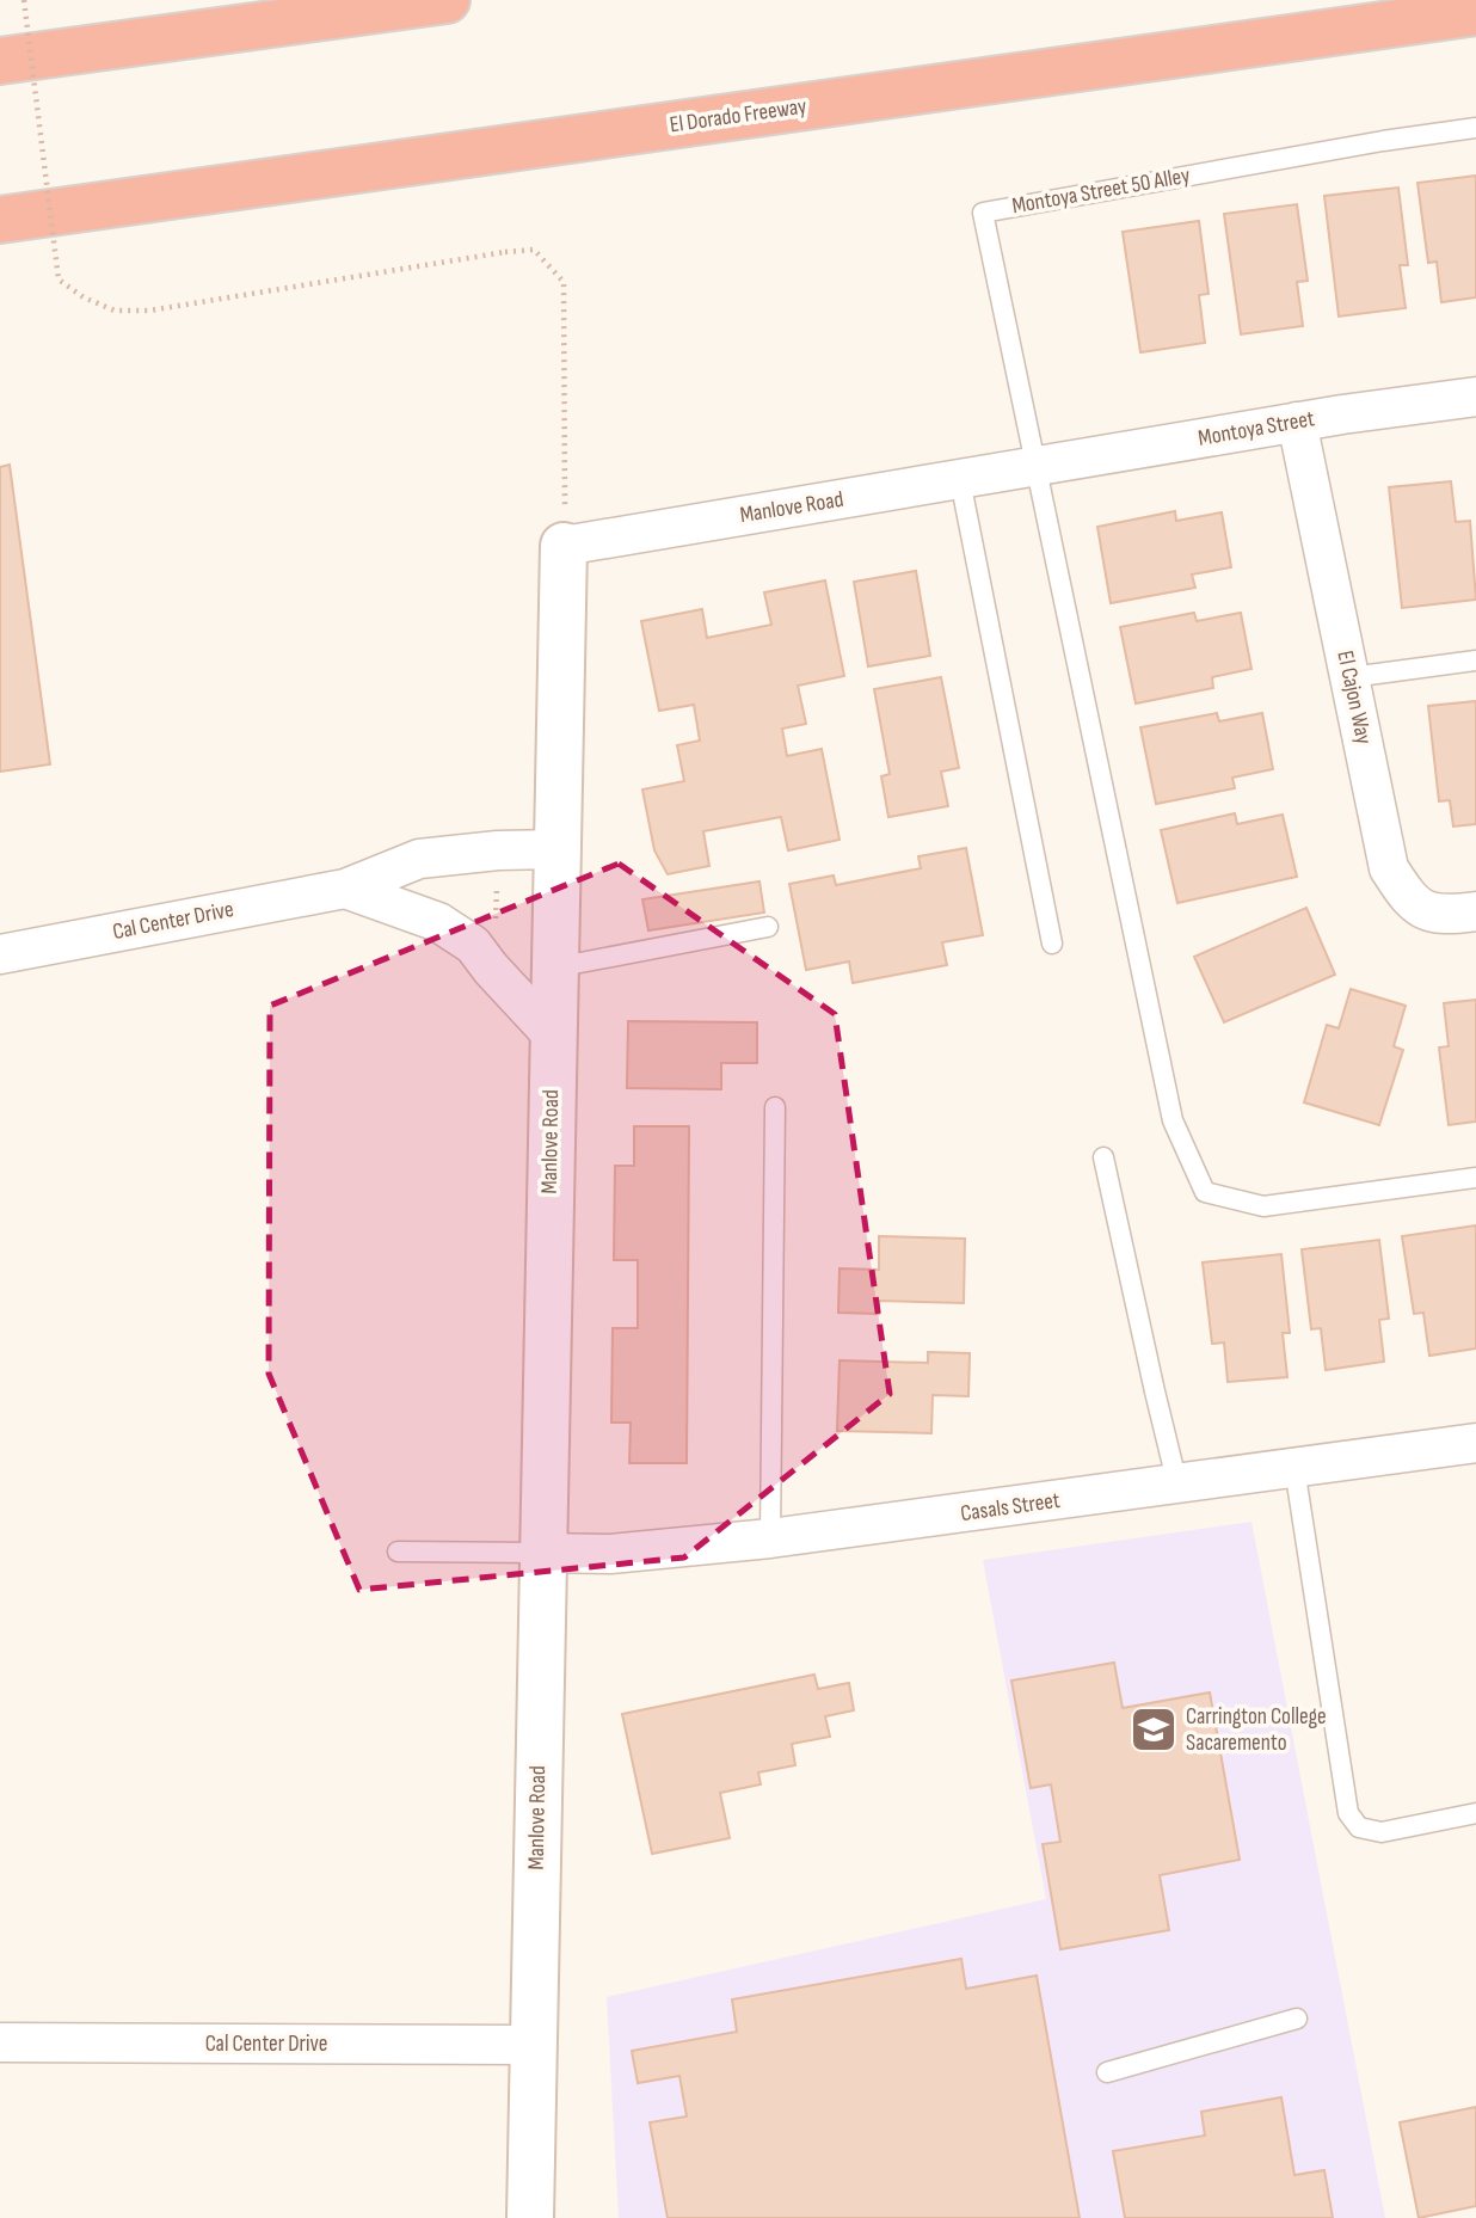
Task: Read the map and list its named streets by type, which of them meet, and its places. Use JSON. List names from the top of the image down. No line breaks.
{"streets":{"highway":["El Dorado Freeway"],"street":["Montoya Street","Manlove Road","El Cajon Way","Cal Center Drive","Casals Street"],"lane":["Montoya Street 50 Alley"]},"crossings":[["Montoya Street 50 Alley","Montoya Street"],["Montoya Street 50 Alley","Manlove Road"],["Montoya Street","Manlove Road"],["Montoya Street","El Cajon Way"],["Manlove Road","Cal Center Drive"],["Manlove Road","Casals Street"]],"places":{"school or university":["Carrington College Sacaremento"]}}
